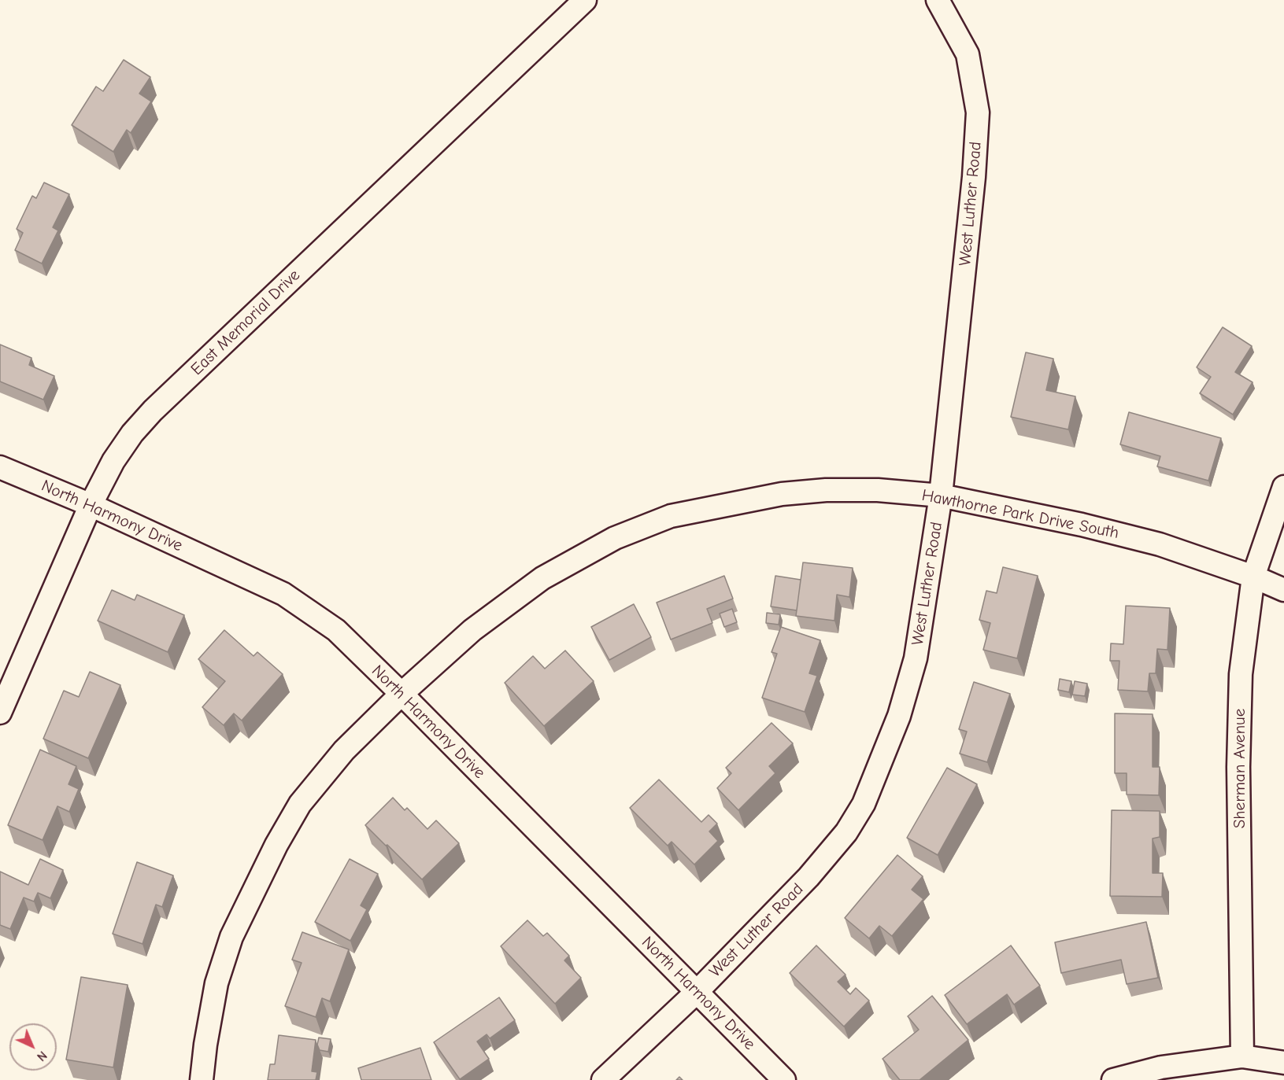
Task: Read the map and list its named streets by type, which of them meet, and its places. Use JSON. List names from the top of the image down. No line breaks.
{"streets":{"street":["West Luther Road","East Memorial Drive","Hawthorne Park Drive South","North Harmony Drive","Sherman Avenue"]},"crossings":[["West Luther Road","Hawthorne Park Drive South"],["West Luther Road","North Harmony Drive"],["East Memorial Drive","North Harmony Drive"],["Hawthorne Park Drive South","North Harmony Drive"],["Hawthorne Park Drive South","Sherman Avenue"]],"north":"bottom right"}
